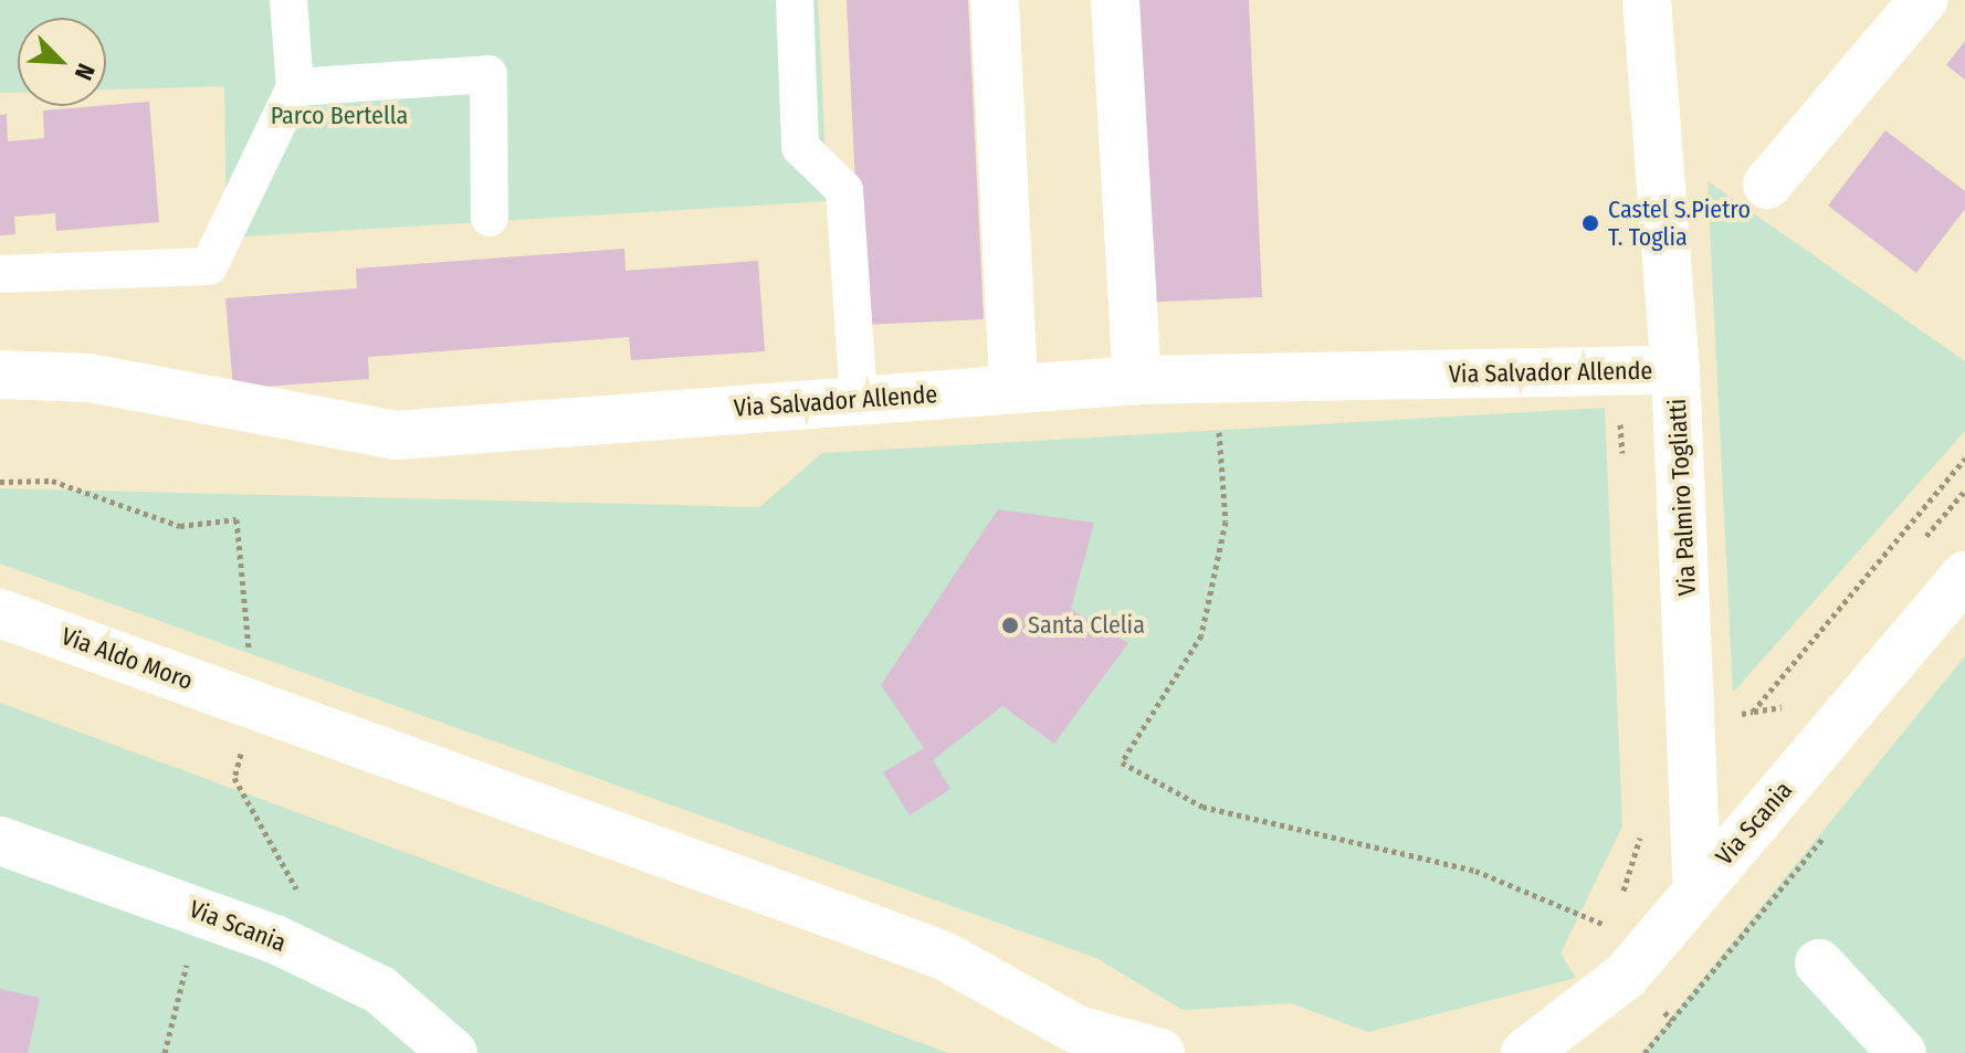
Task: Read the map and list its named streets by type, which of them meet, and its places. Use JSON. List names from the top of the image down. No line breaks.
{"streets":{"street":["Via Salvador Allende","Via Palmiro Togliatti","Via Aldo Moro","Via Scania"]},"crossings":[["Via Salvador Allende","Via Palmiro Togliatti"],["Via Palmiro Togliatti","Via Scania"]],"parks":["Parco Bertella"],"places":["Castel S.Pietro T. Toglia","Santa Clelia"],"north":"bottom right"}
